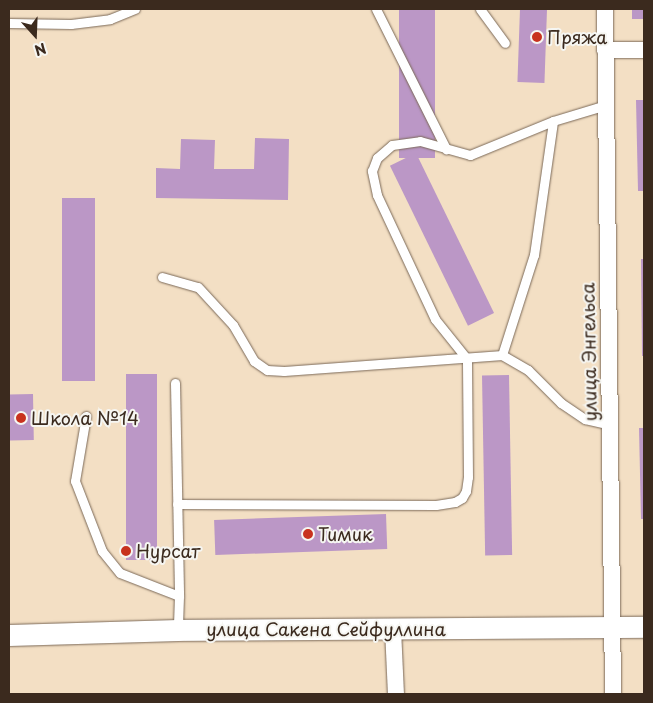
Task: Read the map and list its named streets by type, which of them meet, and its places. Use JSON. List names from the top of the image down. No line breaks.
{"streets":{"street":["улица Энгельса","улица Сакена Сейфуллина"]},"crossings":[["улица Энгельса","улица Сакена Сейфуллина"]],"places":["Пряжа","Школа №14","Тимик","Нурсат"],"north":"bottom"}
